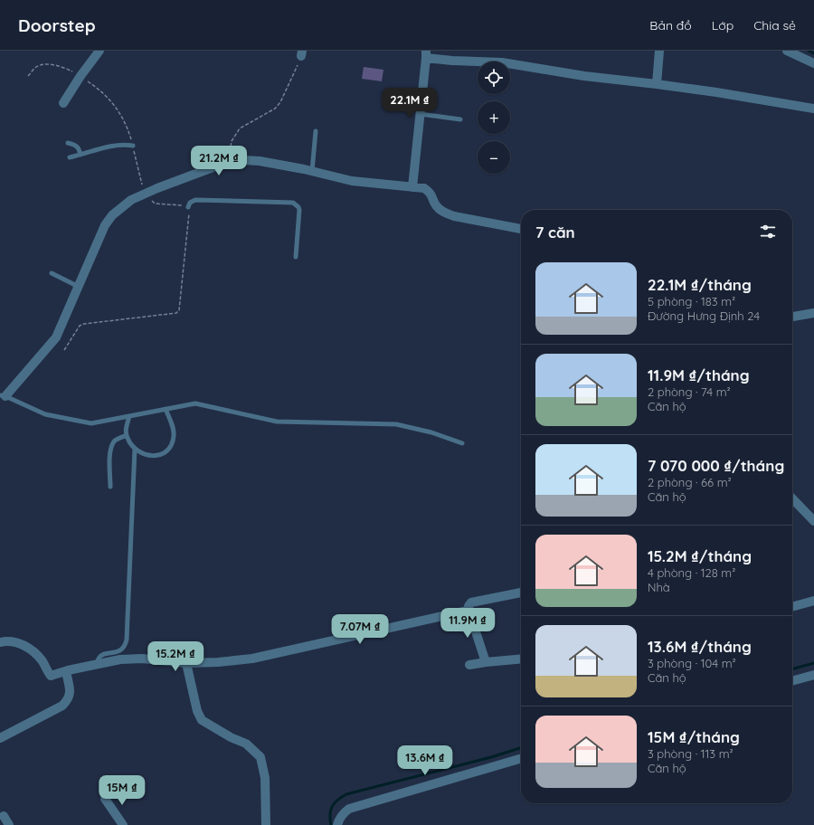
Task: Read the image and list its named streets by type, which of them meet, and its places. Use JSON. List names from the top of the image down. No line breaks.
{"page":{"header":"Doorstep","nav":["Bản đồ","Lớp","Chia sẻ"],"map_buttons":["+","−"],"price":["22.1M ₫","21.2M ₫","11.9M ₫","7.07M ₫","15.2M ₫","13.6M ₫","15M ₫"],"heading":"7 căn","list":[{"name":"22.1M ₫/tháng","note":"5 phòng · 183 m² · Đường Hưng Định 24"},{"name":"11.9M ₫/tháng","note":"2 phòng · 74 m² · Căn hộ"},{"name":"7 070 000 ₫/tháng","note":"2 phòng · 66 m² · Căn hộ"},{"name":"15.2M ₫/tháng","note":"4 phòng · 128 m² · Nhà"},{"name":"13.6M ₫/tháng","note":"3 phòng · 104 m² · Căn hộ"},{"name":"15M ₫/tháng","note":"3 phòng · 113 m² · Căn hộ"}]}}
